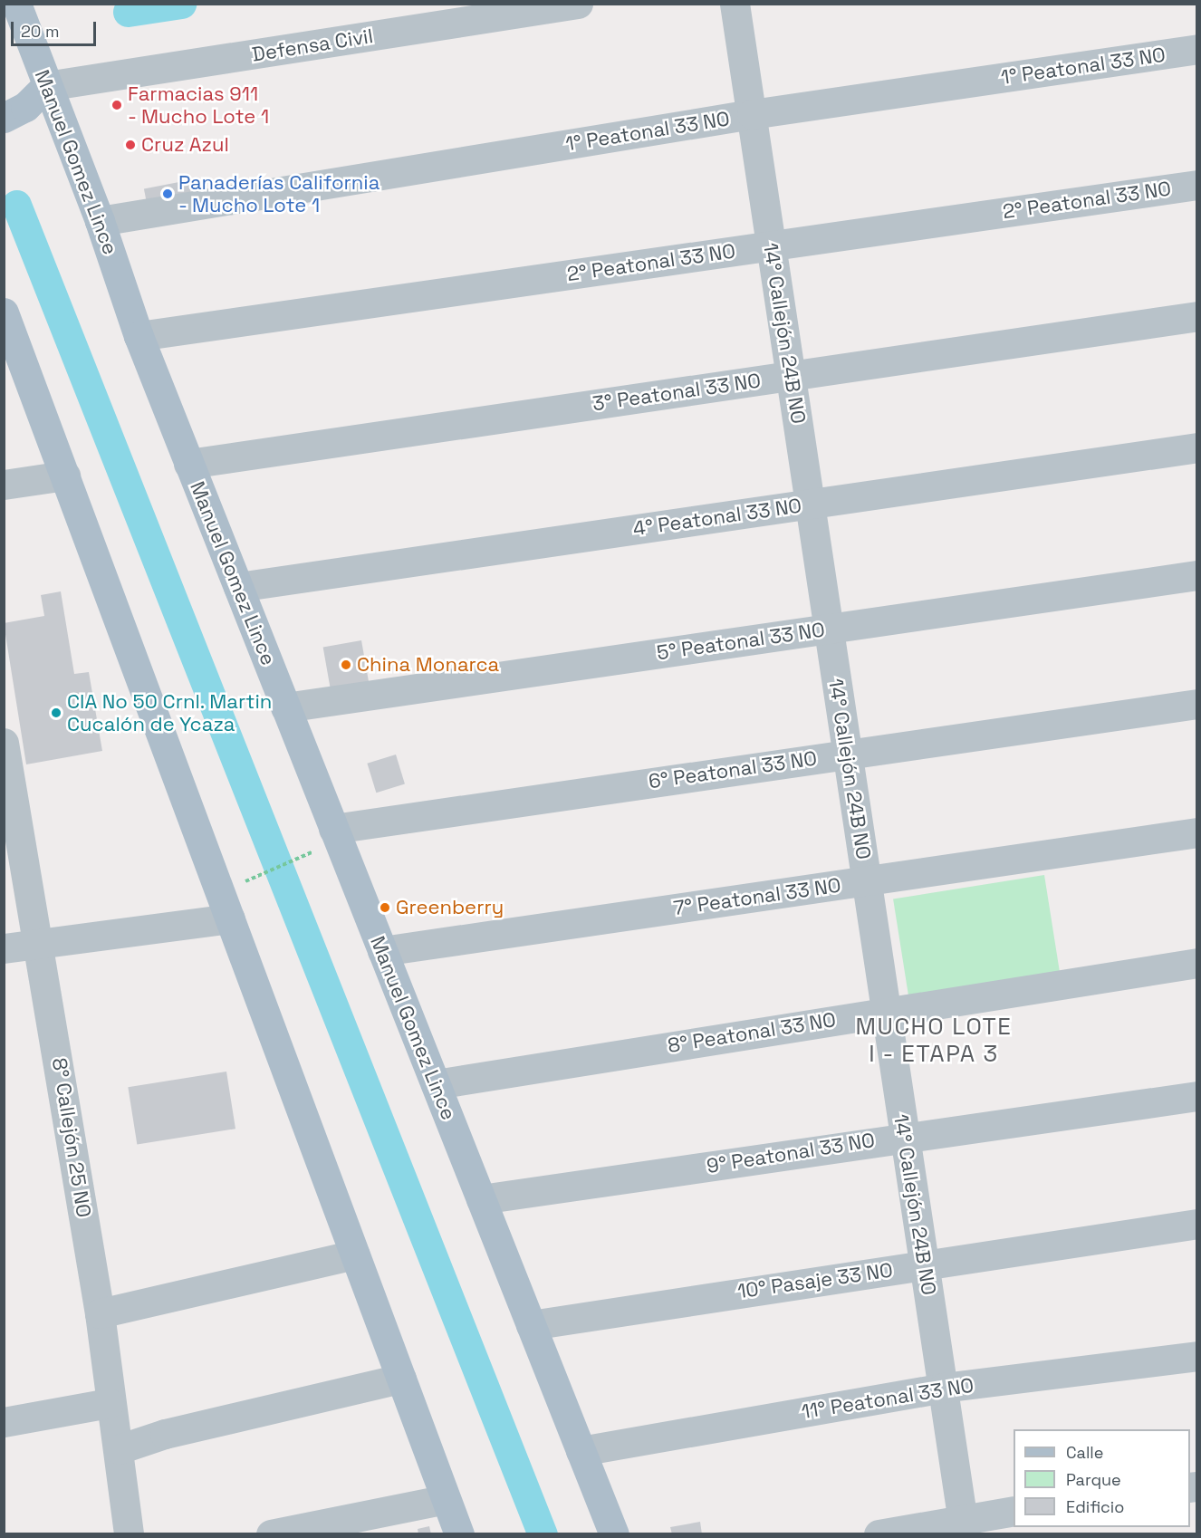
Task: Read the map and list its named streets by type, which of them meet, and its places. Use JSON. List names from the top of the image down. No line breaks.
{"streets":{"main road":["Manuel Gomez Lince"],"street":["Defensa Civil","1° Peatonal 33 NO","2° Peatonal 33 NO","14° Callejón 24B NO","3° Peatonal 33 NO","4° Peatonal 33 NO","5° Peatonal 33 NO","6° Peatonal 33 NO","7° Peatonal 33 NO","8° Peatonal 33 NO","8° Callejón 25 NO","9° Peatonal 33 NO","10° Pasaje 33 NO","11° Peatonal 33 NO"]},"crossings":[["Defensa Civil","Manuel Gomez Lince"],["1° Peatonal 33 NO","Manuel Gomez Lince"],["1° Peatonal 33 NO","14° Callejón 24B NO"],["Manuel Gomez Lince","2° Peatonal 33 NO"],["Manuel Gomez Lince","3° Peatonal 33 NO"],["Manuel Gomez Lince","4° Peatonal 33 NO"],["Manuel Gomez Lince","5° Peatonal 33 NO"],["Manuel Gomez Lince","6° Peatonal 33 NO"],["Manuel Gomez Lince","7° Peatonal 33 NO"],["Manuel Gomez Lince","8° Peatonal 33 NO"],["Manuel Gomez Lince","9° Peatonal 33 NO"],["Manuel Gomez Lince","10° Pasaje 33 NO"],["Manuel Gomez Lince","11° Peatonal 33 NO"],["2° Peatonal 33 NO","14° Callejón 24B NO"],["14° Callejón 24B NO","3° Peatonal 33 NO"],["14° Callejón 24B NO","4° Peatonal 33 NO"],["14° Callejón 24B NO","5° Peatonal 33 NO"],["14° Callejón 24B NO","6° Peatonal 33 NO"],["14° Callejón 24B NO","7° Peatonal 33 NO"],["14° Callejón 24B NO","8° Peatonal 33 NO"],["14° Callejón 24B NO","9° Peatonal 33 NO"],["14° Callejón 24B NO","10° Pasaje 33 NO"],["14° Callejón 24B NO","11° Peatonal 33 NO"]],"districts":["MUCHO LOTE I - ETAPA 3"],"places":["Farmacias 911 - Mucho Lote 1","Cruz Azul","Panaderías California - Mucho Lote 1","China Monarca","CIA No 50 Crnl. Martin Cucalón de Ycaza","Greenberry"],"legend":["Calle","Parque","Edificio"],"scale_bar":"20 m"}
